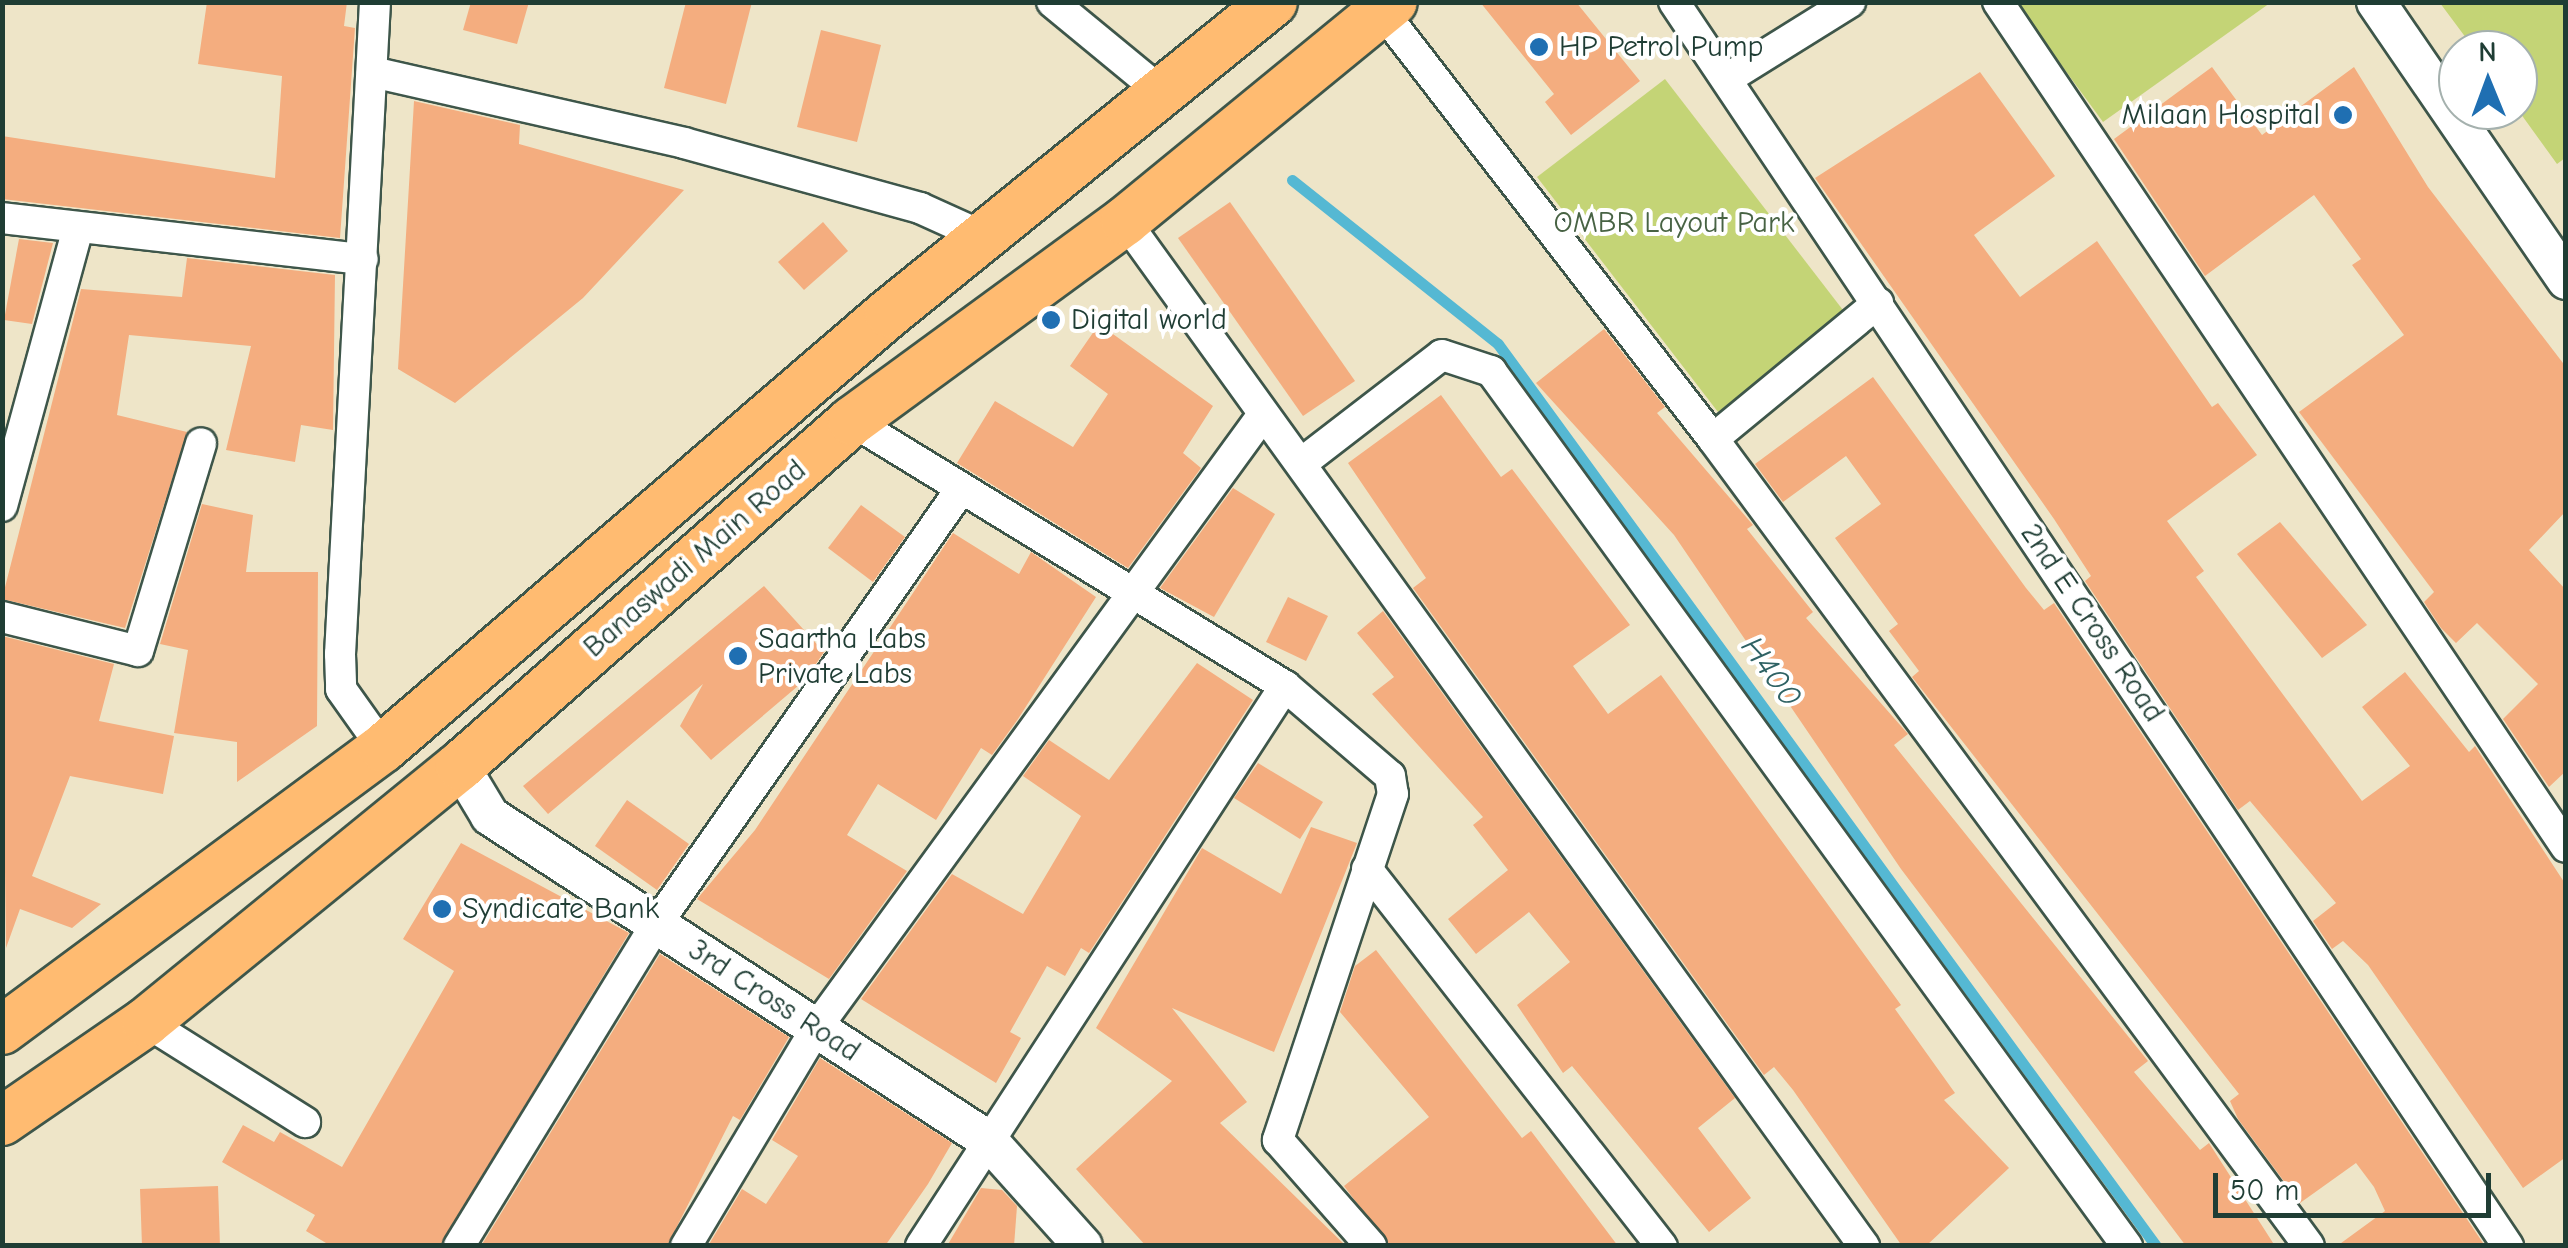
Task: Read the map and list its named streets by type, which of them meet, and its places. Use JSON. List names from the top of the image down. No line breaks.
{"streets":{"main road":["Banaswadi Main Road"],"street":["2nd E Cross Road","3rd Cross Road"]},"crossings":[["Banaswadi Main Road","3rd Cross Road"]],"water":["H400"],"parks":["OMBR Layout Park"],"places":["HP Petrol Pump","Milaan Hospital","Digital world","Saartha Labs Private Labs","Syndicate Bank"],"scale_bar":"50 m","north":"top"}
